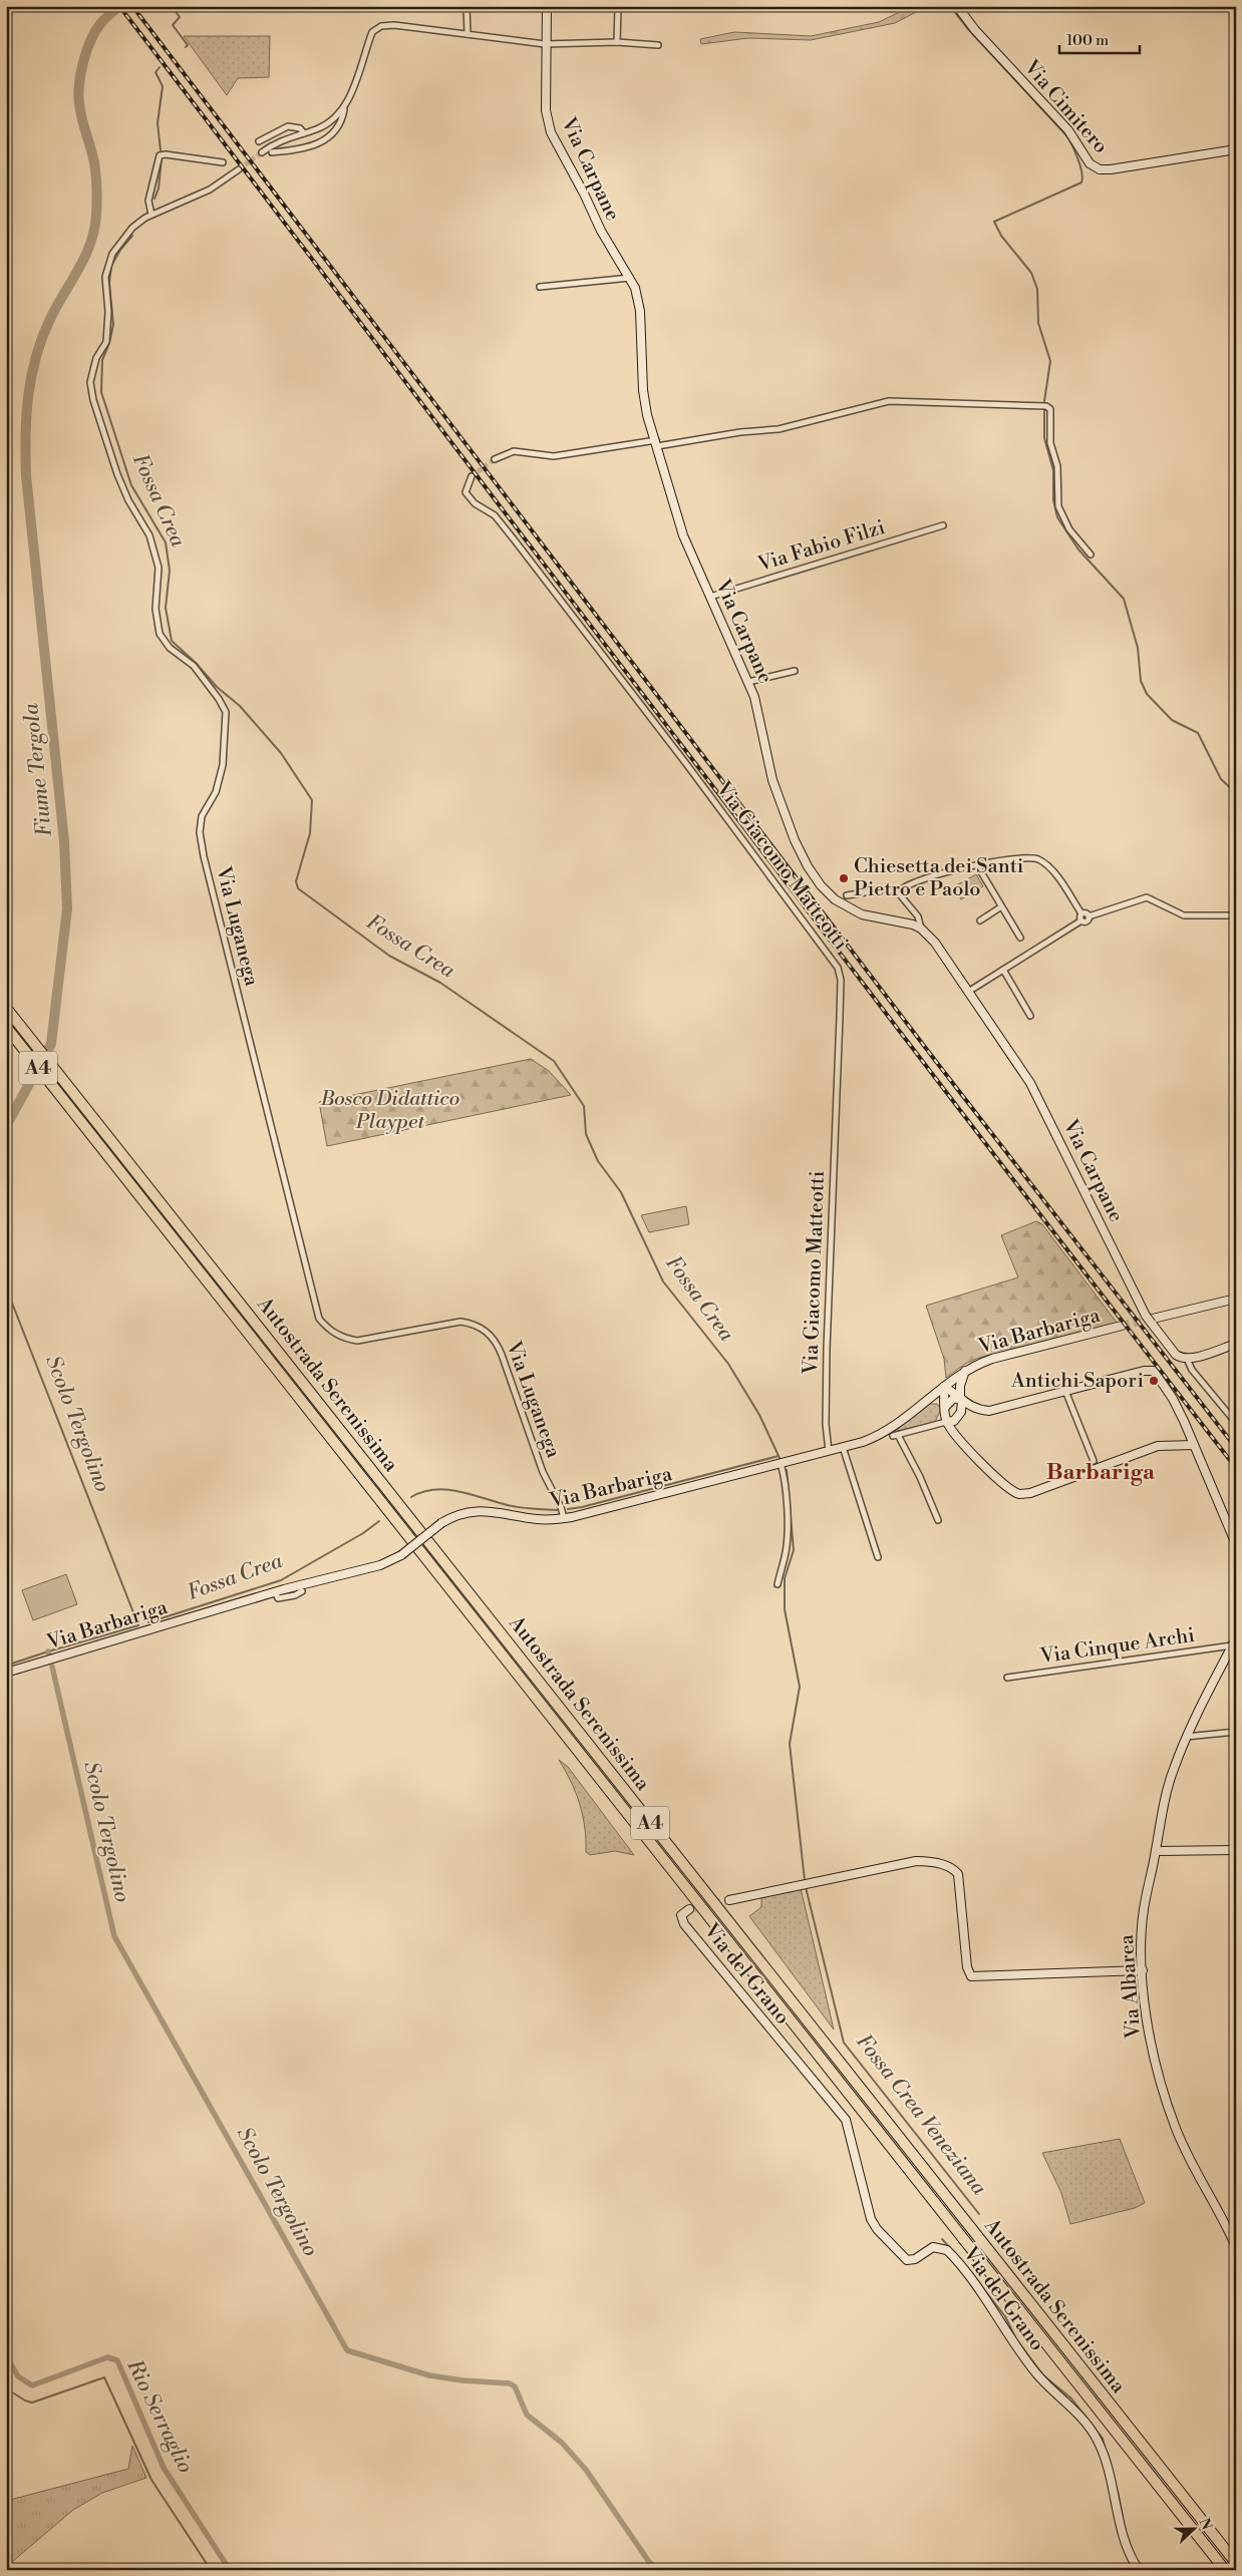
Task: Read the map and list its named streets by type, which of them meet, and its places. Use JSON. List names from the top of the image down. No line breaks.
{"streets":{"highway":["A4","Autostrada Serenissima"],"street":["Via Cimitero","Via Carpane","Via Fabio Filzi","Via Giacomo Matteotti","Via Luganega","Via Barbariga","Via Cinque Archi","Via del Grano","Via Albarea"]},"crossings":[["Via Carpane","Via Fabio Filzi"],["Via Giacomo Matteotti","Via Barbariga"],["Via Luganega","Via Barbariga"],["Via Cinque Archi","Via Albarea"],["Via del Grano","Via Albarea"]],"districts":["Barbariga"],"water":["Fossa Crea","Fiume Tergola","Scolo Tergolino","Fossa Crea Veneziana","Rio Serraglio"],"parks":["Bosco Didattico Playpet"],"places":["Chiesetta dei Santi Pietro e Paolo","Antichi Sapori"],"scale_bar":"100 m","north":"right"}
